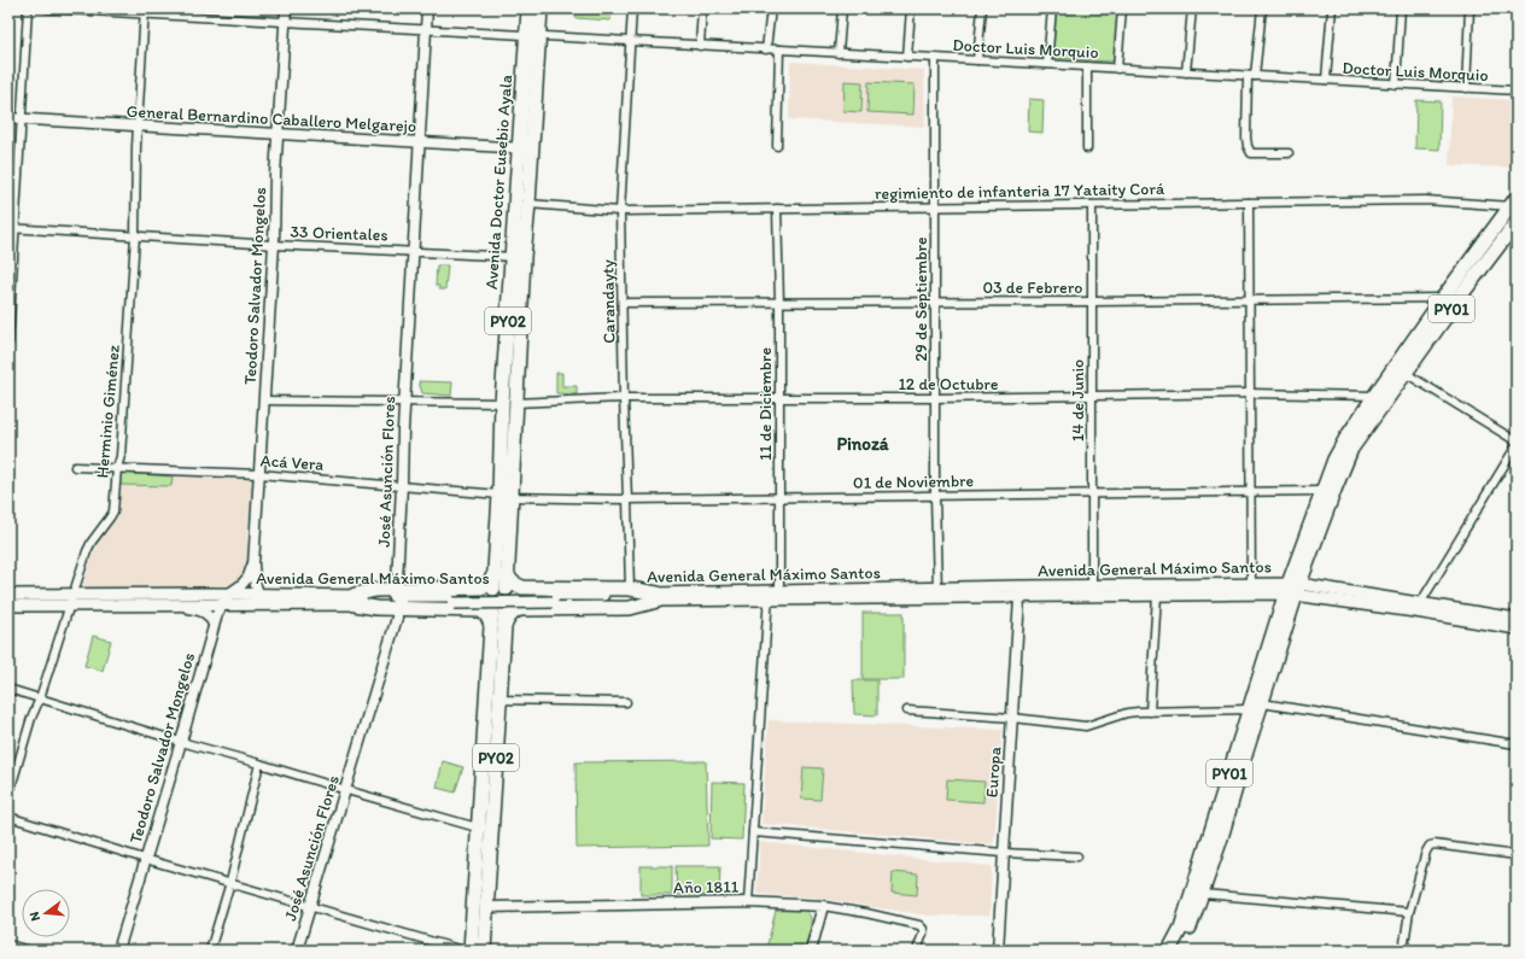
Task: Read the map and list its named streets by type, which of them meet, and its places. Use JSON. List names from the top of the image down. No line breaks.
{"streets":{"highway":["Avenida Doctor Eusebio Ayala","PY01","PY02"],"main road":["Avenida General Máximo Santos"],"street":["Doctor Luis Morquio","General Bernardino Caballero Melgarejo","regimiento de infanteria 17 Yataity Corá","33 Orientales","Teodoro Salvador Mongelos","03 de Febrero","29 de Septiembre","Carandayty","12 de Octubre","14 de Junio","11 de Diciembre","Herminio Giménez","Acá Vera","José Asunción Flores","01 de Noviembre","Europa","Año 1811"]},"crossings":[["Doctor Luis Morquio","Avenida Doctor Eusebio Ayala"],["Doctor Luis Morquio","Teodoro Salvador Mongelos"],["Doctor Luis Morquio","29 de Septiembre"],["Doctor Luis Morquio","Carandayty"],["Doctor Luis Morquio","Herminio Giménez"],["Doctor Luis Morquio","José Asunción Flores"],["General Bernardino Caballero Melgarejo","Avenida Doctor Eusebio Ayala"],["General Bernardino Caballero Melgarejo","Teodoro Salvador Mongelos"],["General Bernardino Caballero Melgarejo","Herminio Giménez"],["General Bernardino Caballero Melgarejo","José Asunción Flores"],["Avenida Doctor Eusebio Ayala","regimiento de infanteria 17 Yataity Corá"],["Avenida Doctor Eusebio Ayala","33 Orientales"],["Avenida Doctor Eusebio Ayala","12 de Octubre"],["Avenida Doctor Eusebio Ayala","Acá Vera"],["Avenida Doctor Eusebio Ayala","01 de Noviembre"],["regimiento de infanteria 17 Yataity Corá","29 de Septiembre"],["regimiento de infanteria 17 Yataity Corá","Carandayty"],["regimiento de infanteria 17 Yataity Corá","PY01"],["regimiento de infanteria 17 Yataity Corá","14 de Junio"],["regimiento de infanteria 17 Yataity Corá","11 de Diciembre"],["33 Orientales","Teodoro Salvador Mongelos"],["33 Orientales","Herminio Giménez"],["33 Orientales","José Asunción Flores"],["Teodoro Salvador Mongelos","12 de Octubre"],["Teodoro Salvador Mongelos","Acá Vera"],["Teodoro Salvador Mongelos","Avenida General Máximo Santos"],["03 de Febrero","29 de Septiembre"],["03 de Febrero","Carandayty"],["03 de Febrero","PY01"],["03 de Febrero","14 de Junio"],["03 de Febrero","11 de Diciembre"],["29 de Septiembre","12 de Octubre"],["29 de Septiembre","01 de Noviembre"],["29 de Septiembre","Avenida General Máximo Santos"],["Carandayty","12 de Octubre"],["Carandayty","01 de Noviembre"],["Carandayty","Avenida General Máximo Santos"],["PY01","12 de Octubre"],["PY01","01 de Noviembre"],["PY01","Avenida General Máximo Santos"],["PY02","Año 1811"],["12 de Octubre","14 de Junio"],["12 de Octubre","11 de Diciembre"],["12 de Octubre","José Asunción Flores"],["14 de Junio","01 de Noviembre"],["14 de Junio","Avenida General Máximo Santos"],["11 de Diciembre","01 de Noviembre"],["11 de Diciembre","Avenida General Máximo Santos"],["11 de Diciembre","Año 1811"],["Herminio Giménez","Acá Vera"],["Herminio Giménez","Avenida General Máximo Santos"],["Acá Vera","José Asunción Flores"],["Acá Vera","01 de Noviembre"],["José Asunción Flores","Avenida General Máximo Santos"],["Avenida General Máximo Santos","Europa"]],"districts":["Pinozá"],"north":"left"}
